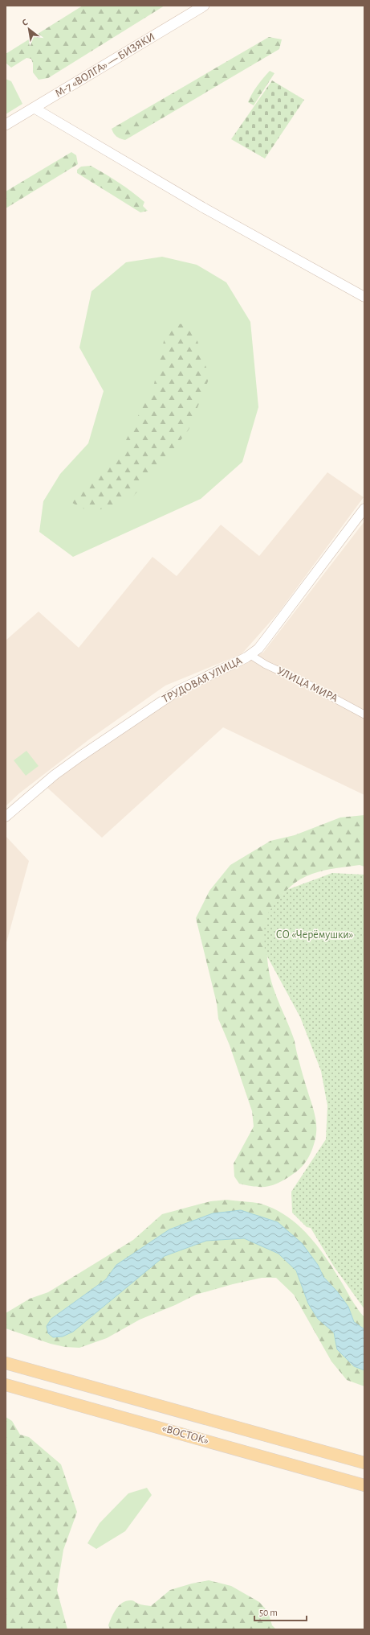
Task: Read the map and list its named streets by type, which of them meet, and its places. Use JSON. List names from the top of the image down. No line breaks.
{"streets":{"main road":["М-7 «ВОЛГА» — БИЗЯКИ","«ВОСТОК»"],"street":["ТРУДОВАЯ УЛИЦА","УЛИЦА МИРА"]},"crossings":[["ТРУДОВАЯ УЛИЦА","УЛИЦА МИРА"]],"parks":["СО «Черёмушки»"],"scale_bar":"50 m","north":"top left"}
